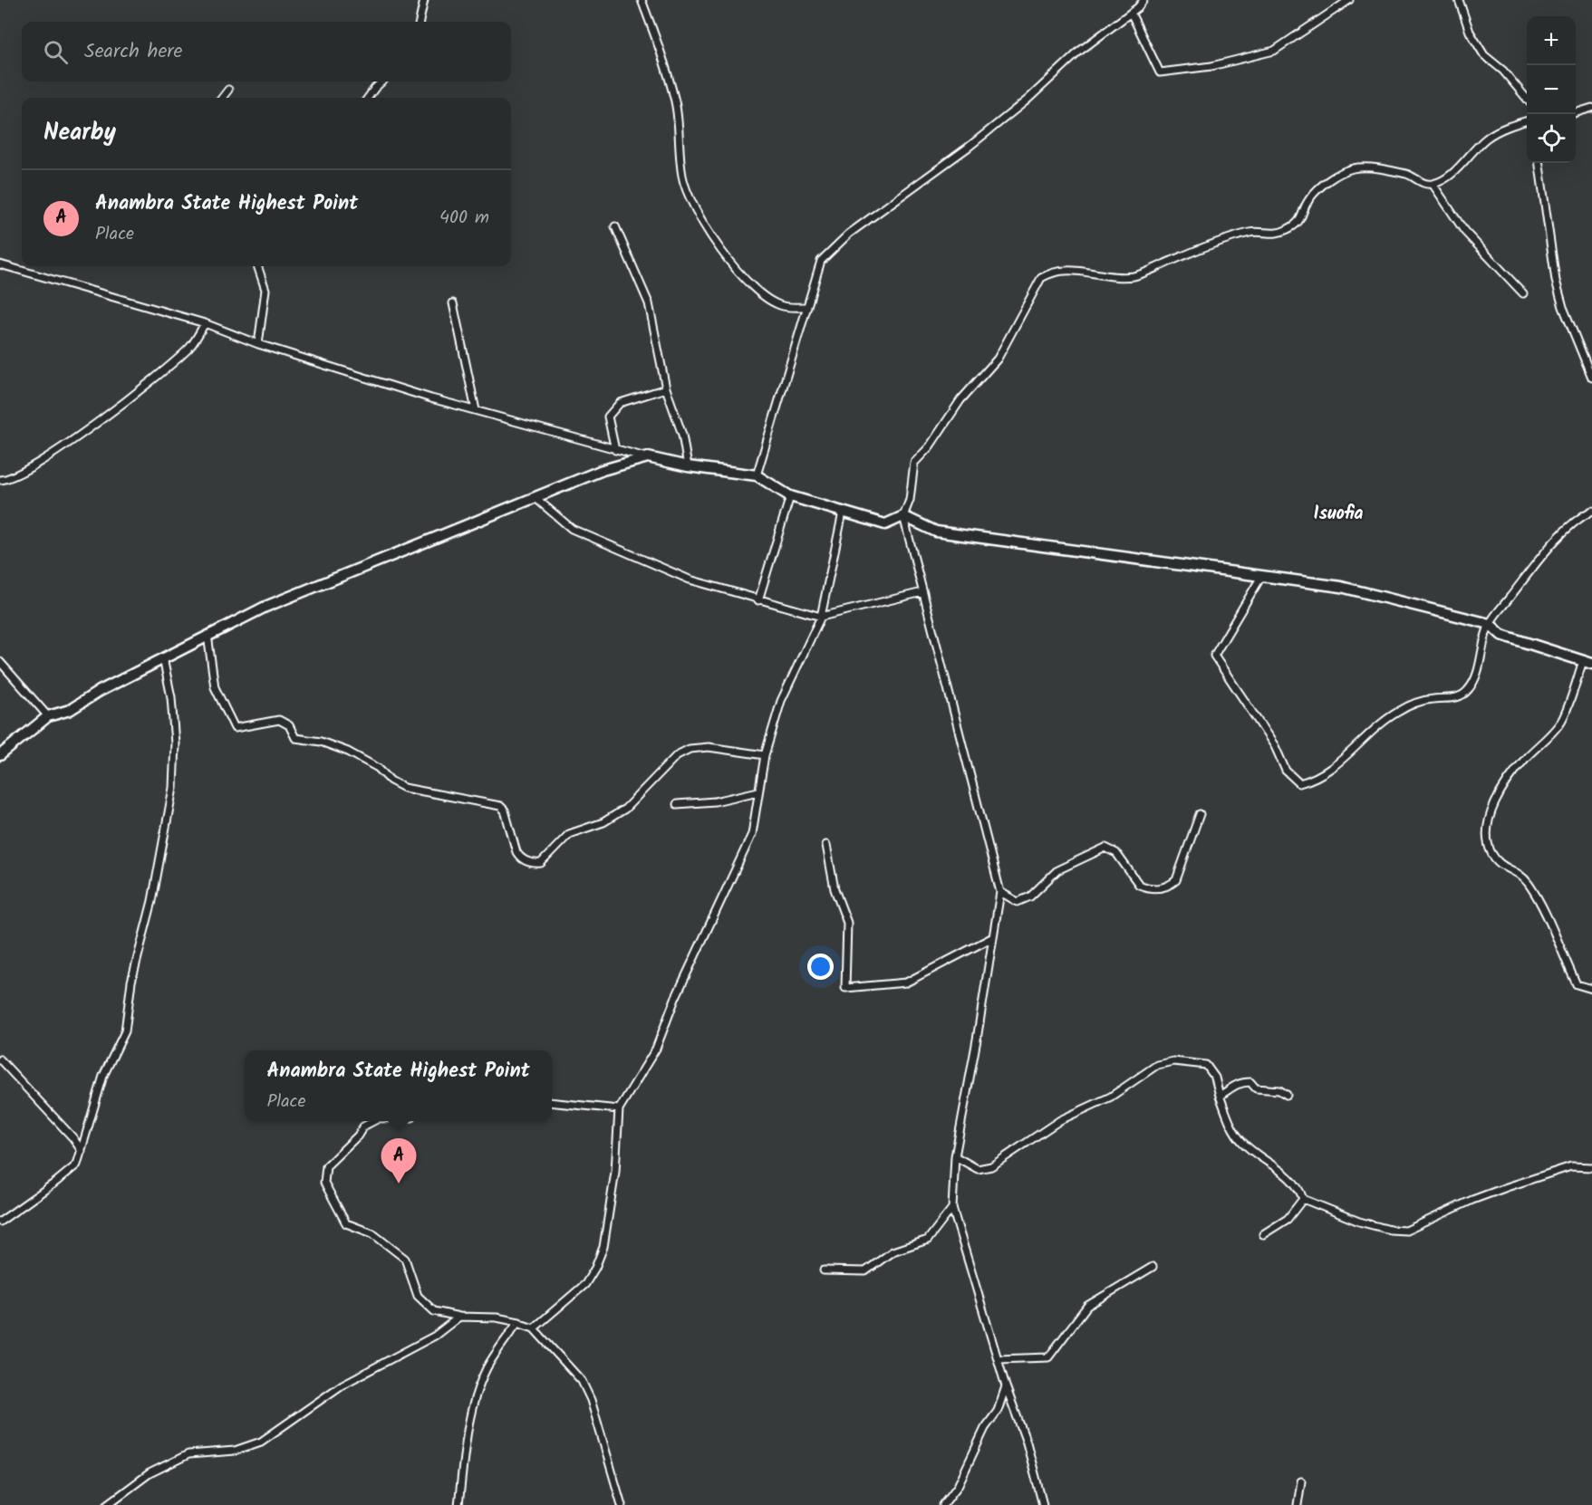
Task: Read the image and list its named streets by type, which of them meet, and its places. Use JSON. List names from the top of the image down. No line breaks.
{"districts":["Isuofia"],"page":{"map_buttons":["+","−"],"search":"Search here","heading":"Nearby","list":[{"mark":"A","name":"Anambra State Highest Point","note":"Place","value":"400 m"}],"popup":["Anambra State Highest Point","Place"],"pins":"A"}}
